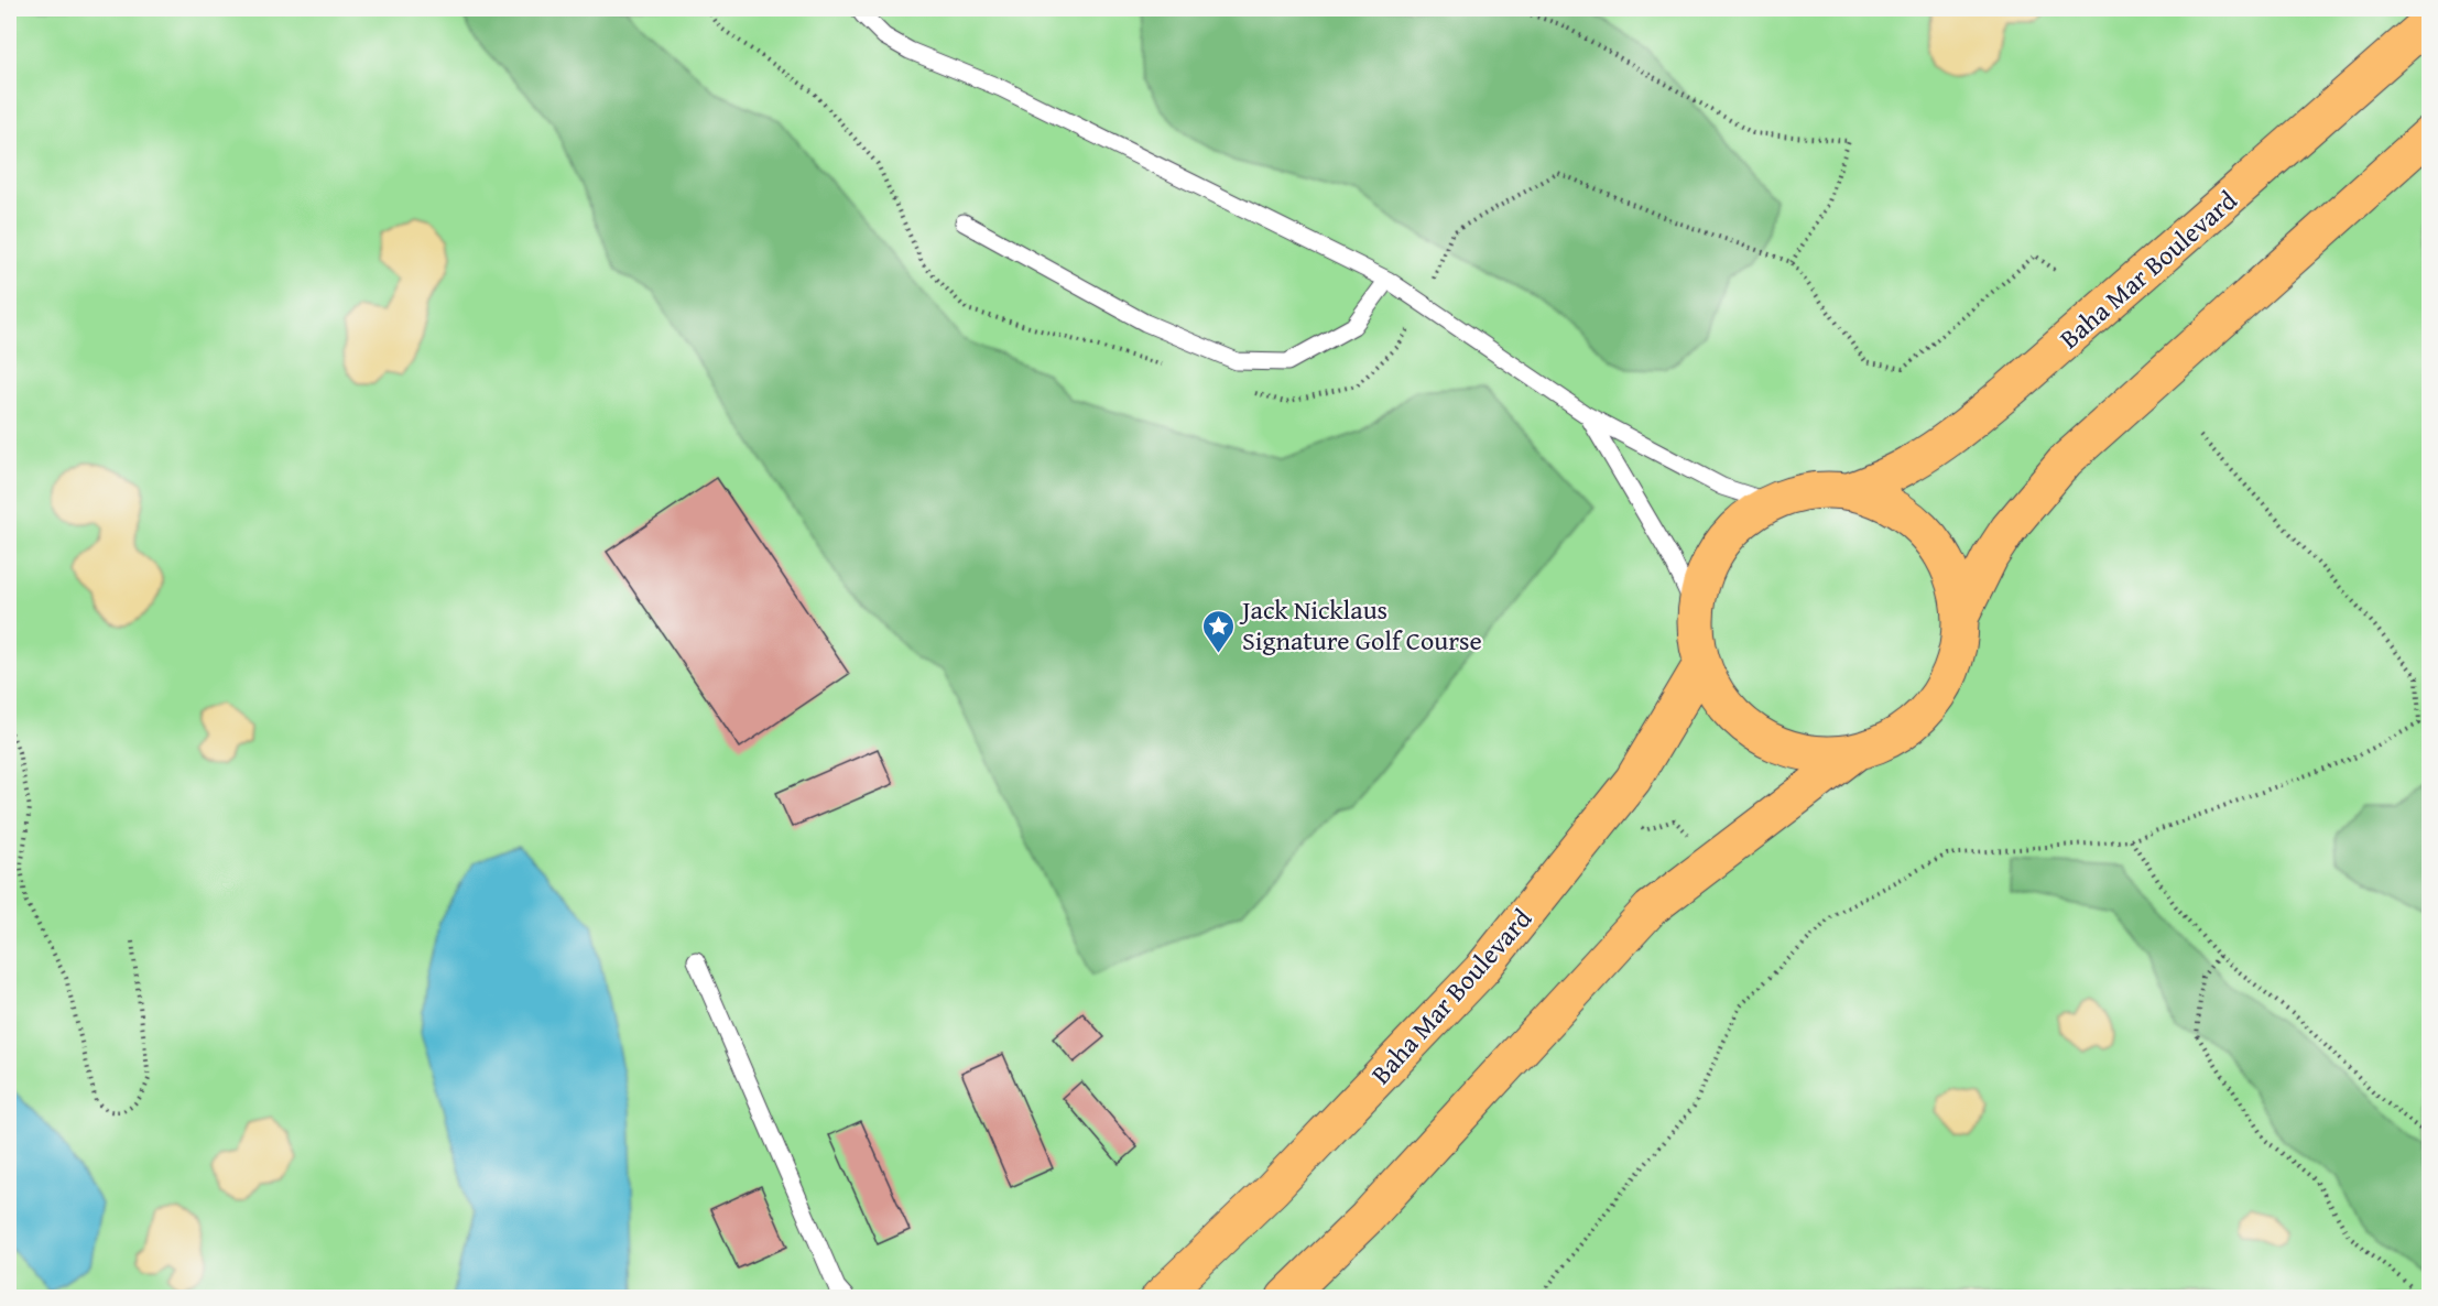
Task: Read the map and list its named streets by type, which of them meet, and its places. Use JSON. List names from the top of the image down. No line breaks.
{"streets":{"main road":["Baha Mar Boulevard"]},"places":{"place":["Jack Nicklaus Signature Golf Course"]}}
